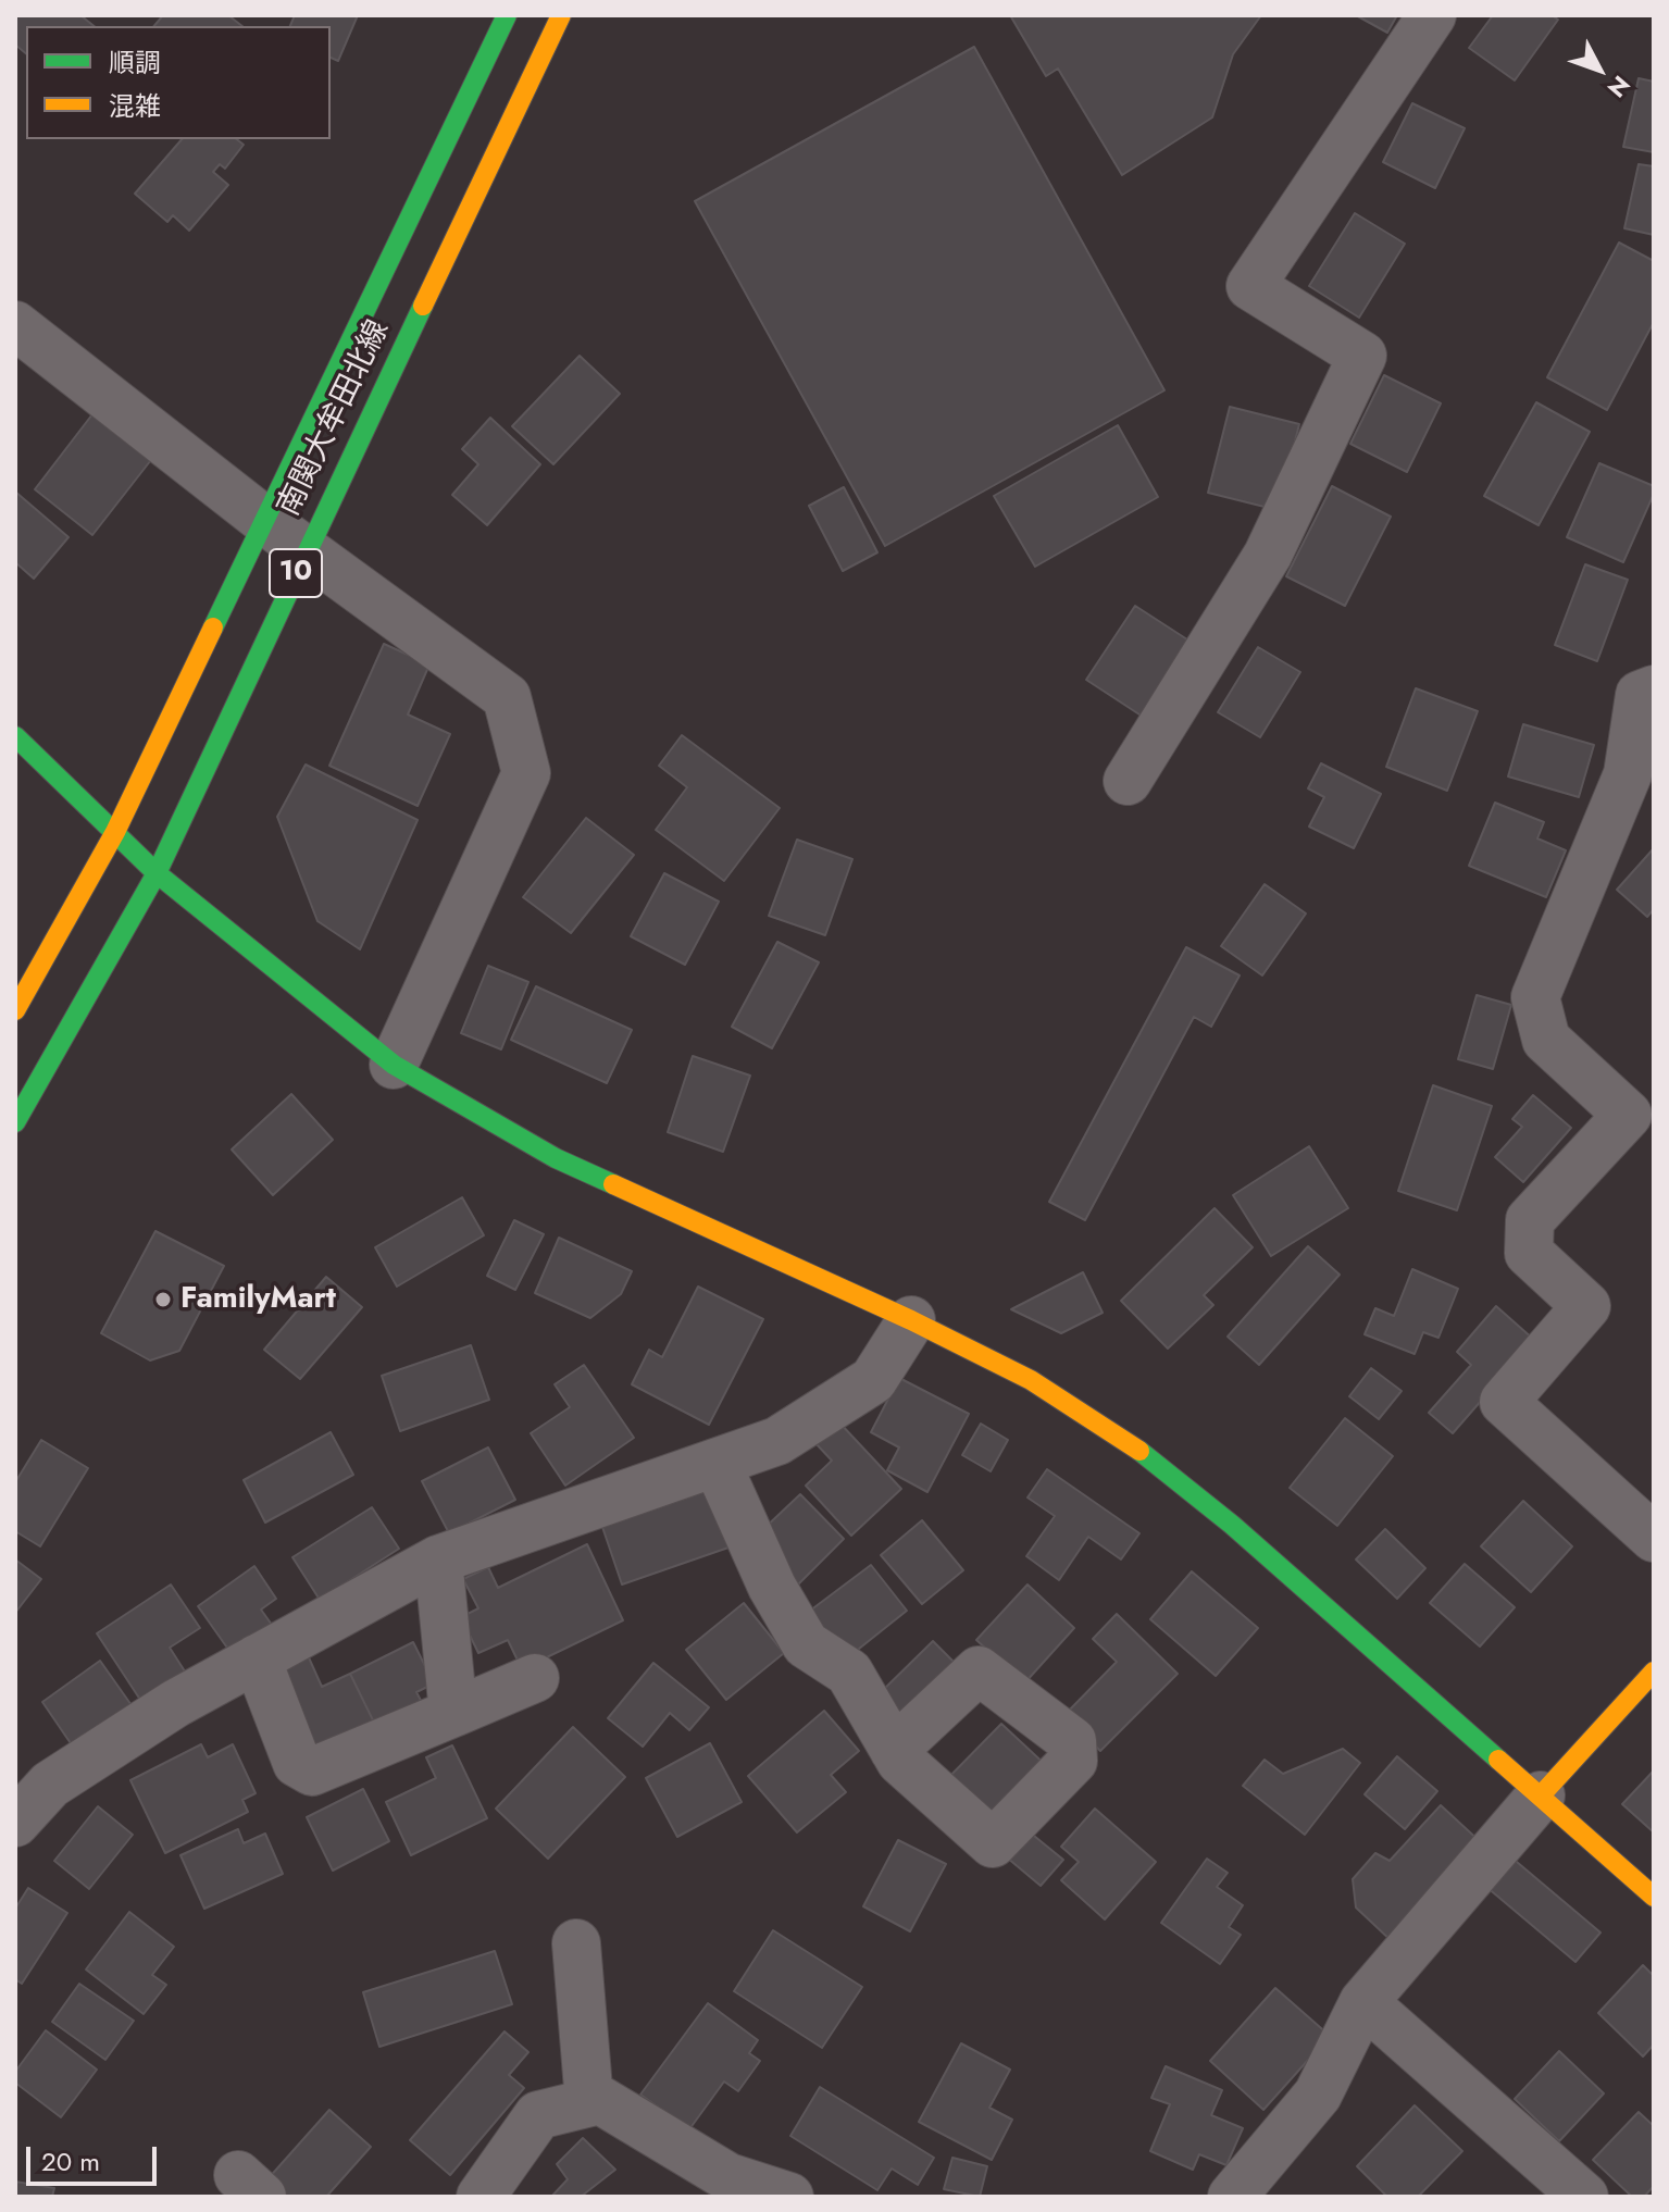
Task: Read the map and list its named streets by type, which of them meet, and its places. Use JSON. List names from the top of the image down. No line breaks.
{"streets":{"main road":["南関大牟田北線","10"]},"places":["FamilyMart"],"legend":["順調","混雑"],"scale_bar":"20 m","north":"bottom right"}
